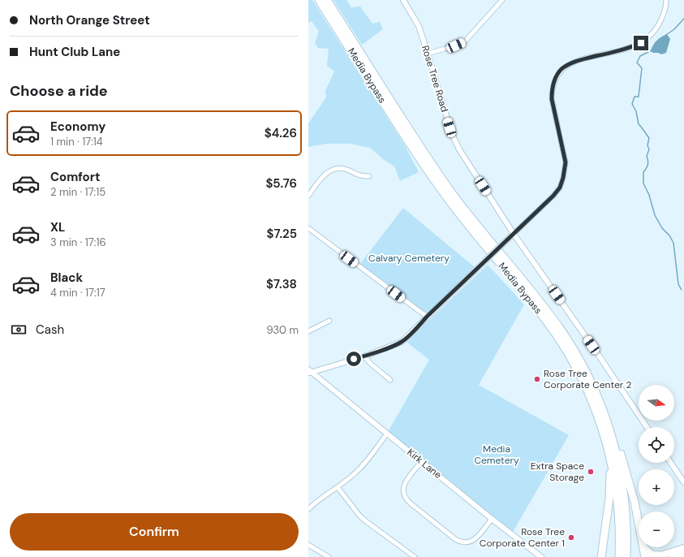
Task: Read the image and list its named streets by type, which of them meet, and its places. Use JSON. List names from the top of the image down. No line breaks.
{"streets":{"highway":["Media Bypass"],"street":["Rose Tree Road","Kirk Lane"]},"parks":["Calvary Cemetery","Media Cemetery"],"places":["Rose Tree Corporate Center 2","Extra Space Storage","Rose Tree Corporate Center 1"],"north":"right","page":{"banner":["North Orange Street","Hunt Club Lane"],"heading":"Choose a ride","list":[{"name":"Economy","note":"1 min · 17:14","value":"$4.26"},{"name":"Comfort","note":"2 min · 17:15","value":"$5.76"},{"name":"XL","note":"3 min · 17:16","value":"$7.25"},{"name":"Black","note":"4 min · 17:17","value":"$7.38"}],"pay":["Cash","930 m"],"map_buttons":["+","−"],"buttons":"Confirm"}}
